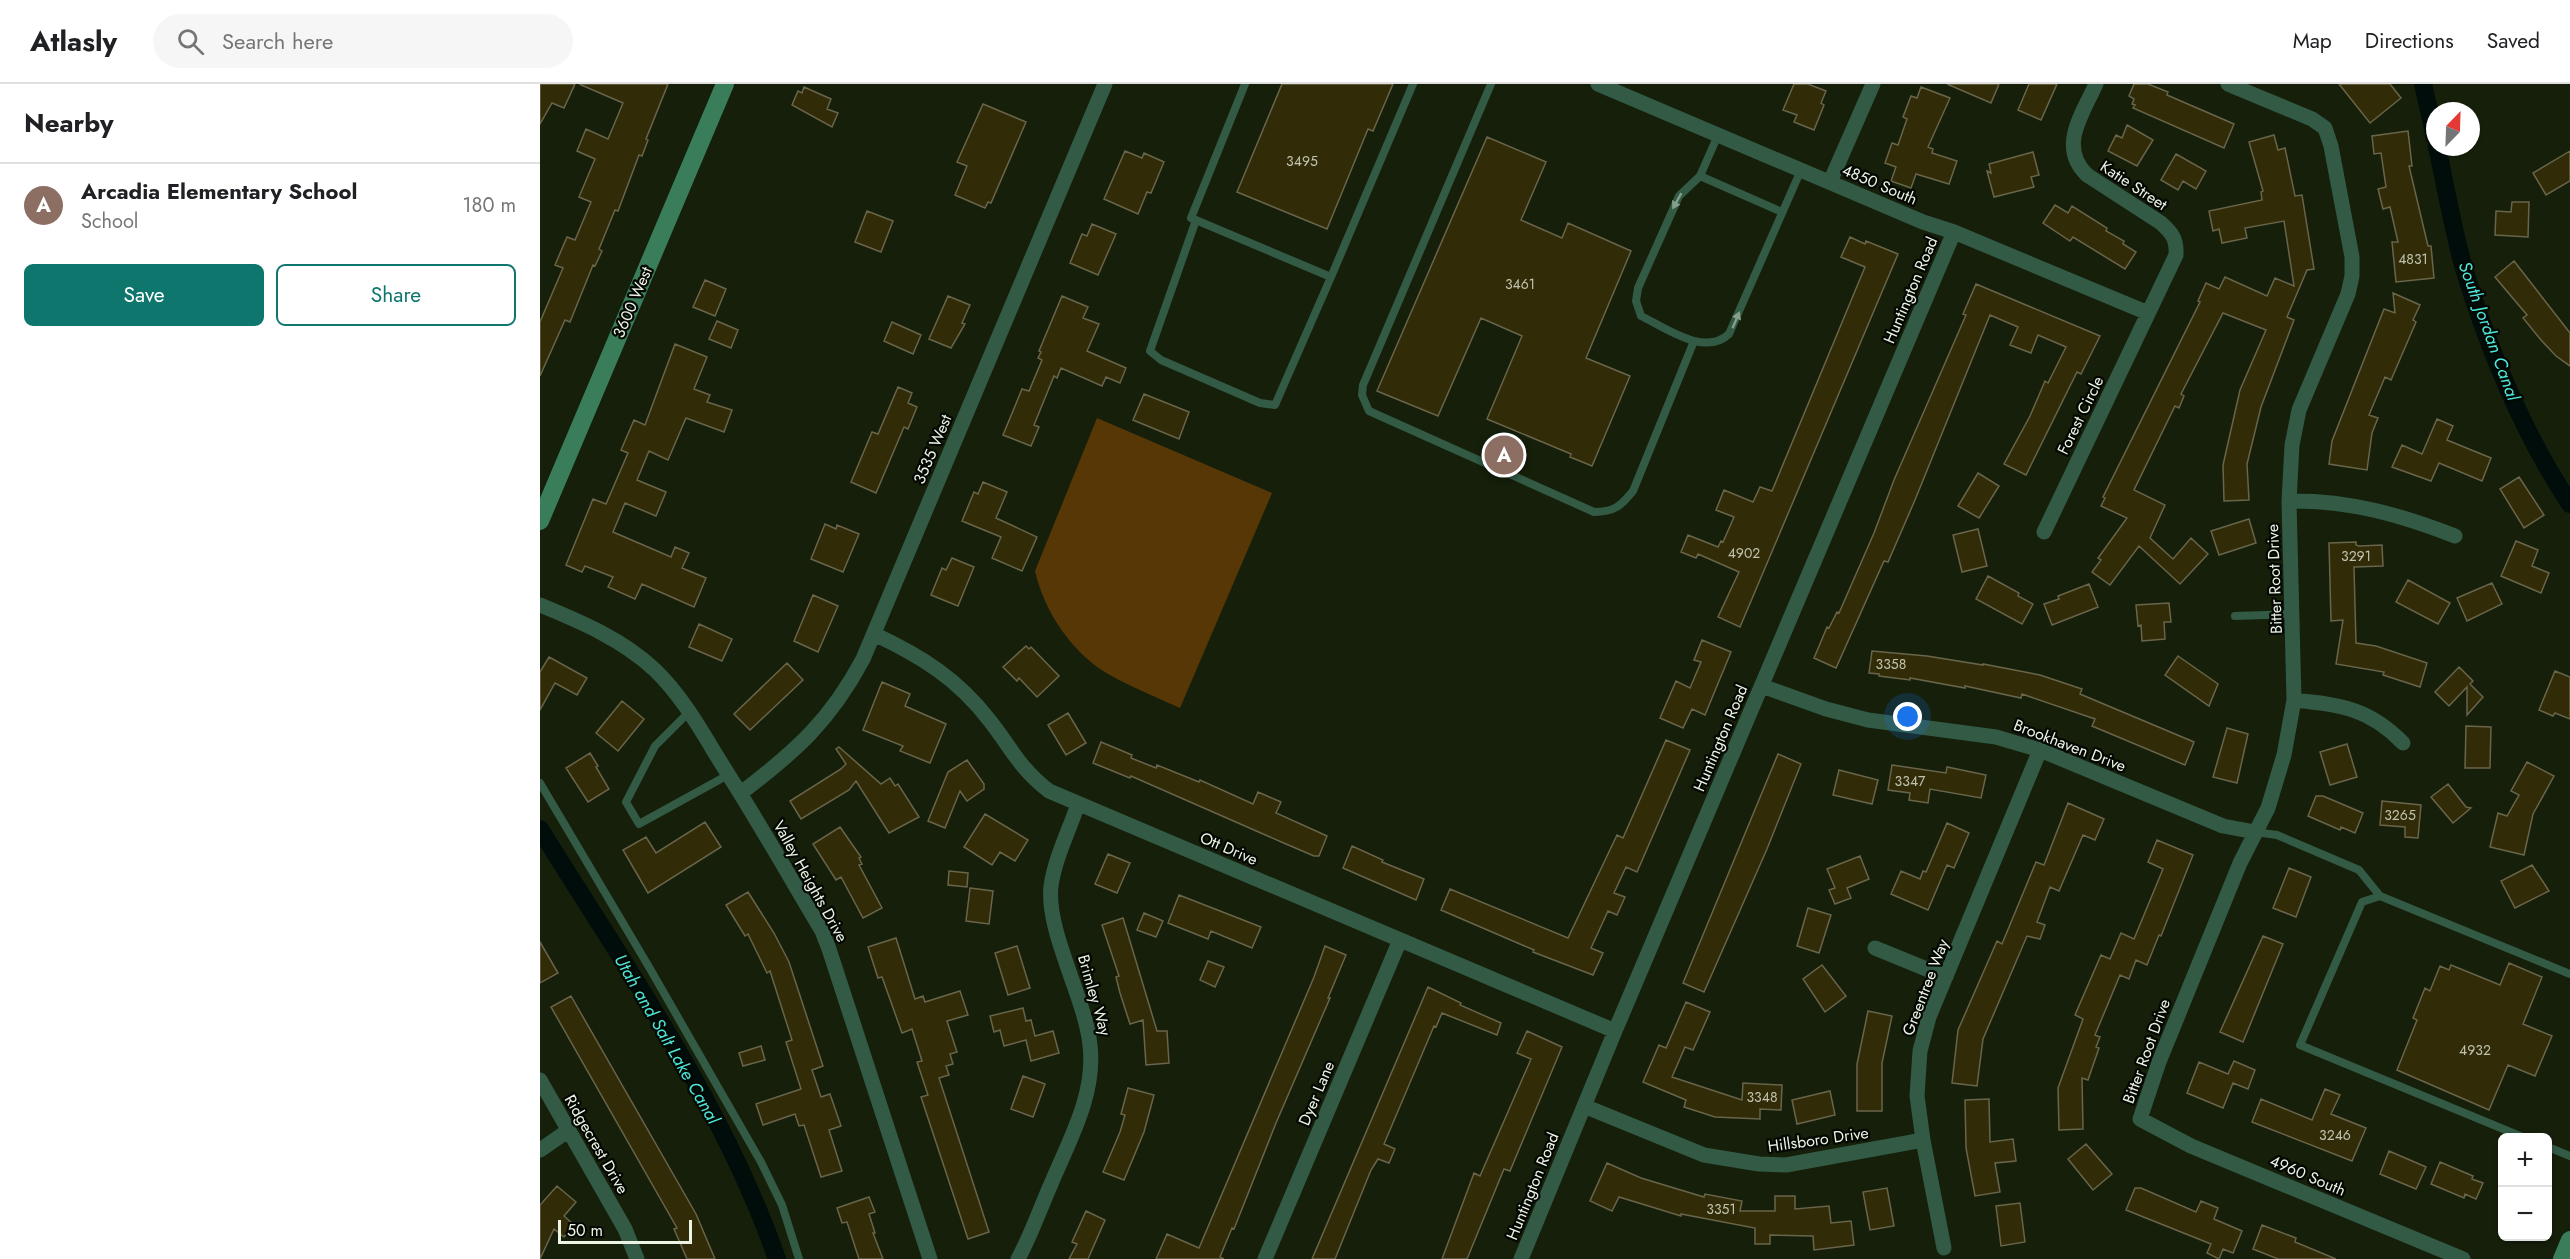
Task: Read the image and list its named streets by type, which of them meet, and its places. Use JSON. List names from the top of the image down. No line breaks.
{"streets":{"street":["4850 South","Katie Street","Huntington Road","3600 West","Forest Circle","3535 West","Bitter Root Drive","Brookhaven Drive","Ott Drive","Valley Heights Drive","Greentree Way","Brimley Way","Dyer Lane","Hillsboro Drive","Ridgecrest Drive","4960 South"]},"crossings":[["4850 South","Katie Street"],["4850 South","Huntington Road"],["4850 South","Forest Circle"],["Katie Street","Forest Circle"],["Huntington Road","Brookhaven Drive"],["Huntington Road","Ott Drive"],["Huntington Road","Hillsboro Drive"],["3535 West","Ott Drive"],["3535 West","Valley Heights Drive"],["Bitter Root Drive","Brookhaven Drive"],["Bitter Root Drive","4960 South"],["Brookhaven Drive","Greentree Way"],["Ott Drive","Brimley Way"],["Ott Drive","Dyer Lane"],["Greentree Way","Hillsboro Drive"]],"water":["South Jordan Canal","Utah and Salt Lake Canal"],"house_numbers":["3495","4831","3461","4902","3291","3358","3347","3265","4932","3348","3246","3351"],"scale_bar":"50 m","north":"top right","page":{"header":"Atlasly","search":"Search here","nav":["Map","Directions","Saved"],"heading":"Nearby","list":[{"mark":"A","name":"Arcadia Elementary School","note":"School","value":"180 m"}],"buttons":["Save","Share"],"pins":"A","map_buttons":["+","−"],"scale":"50 m"}}
